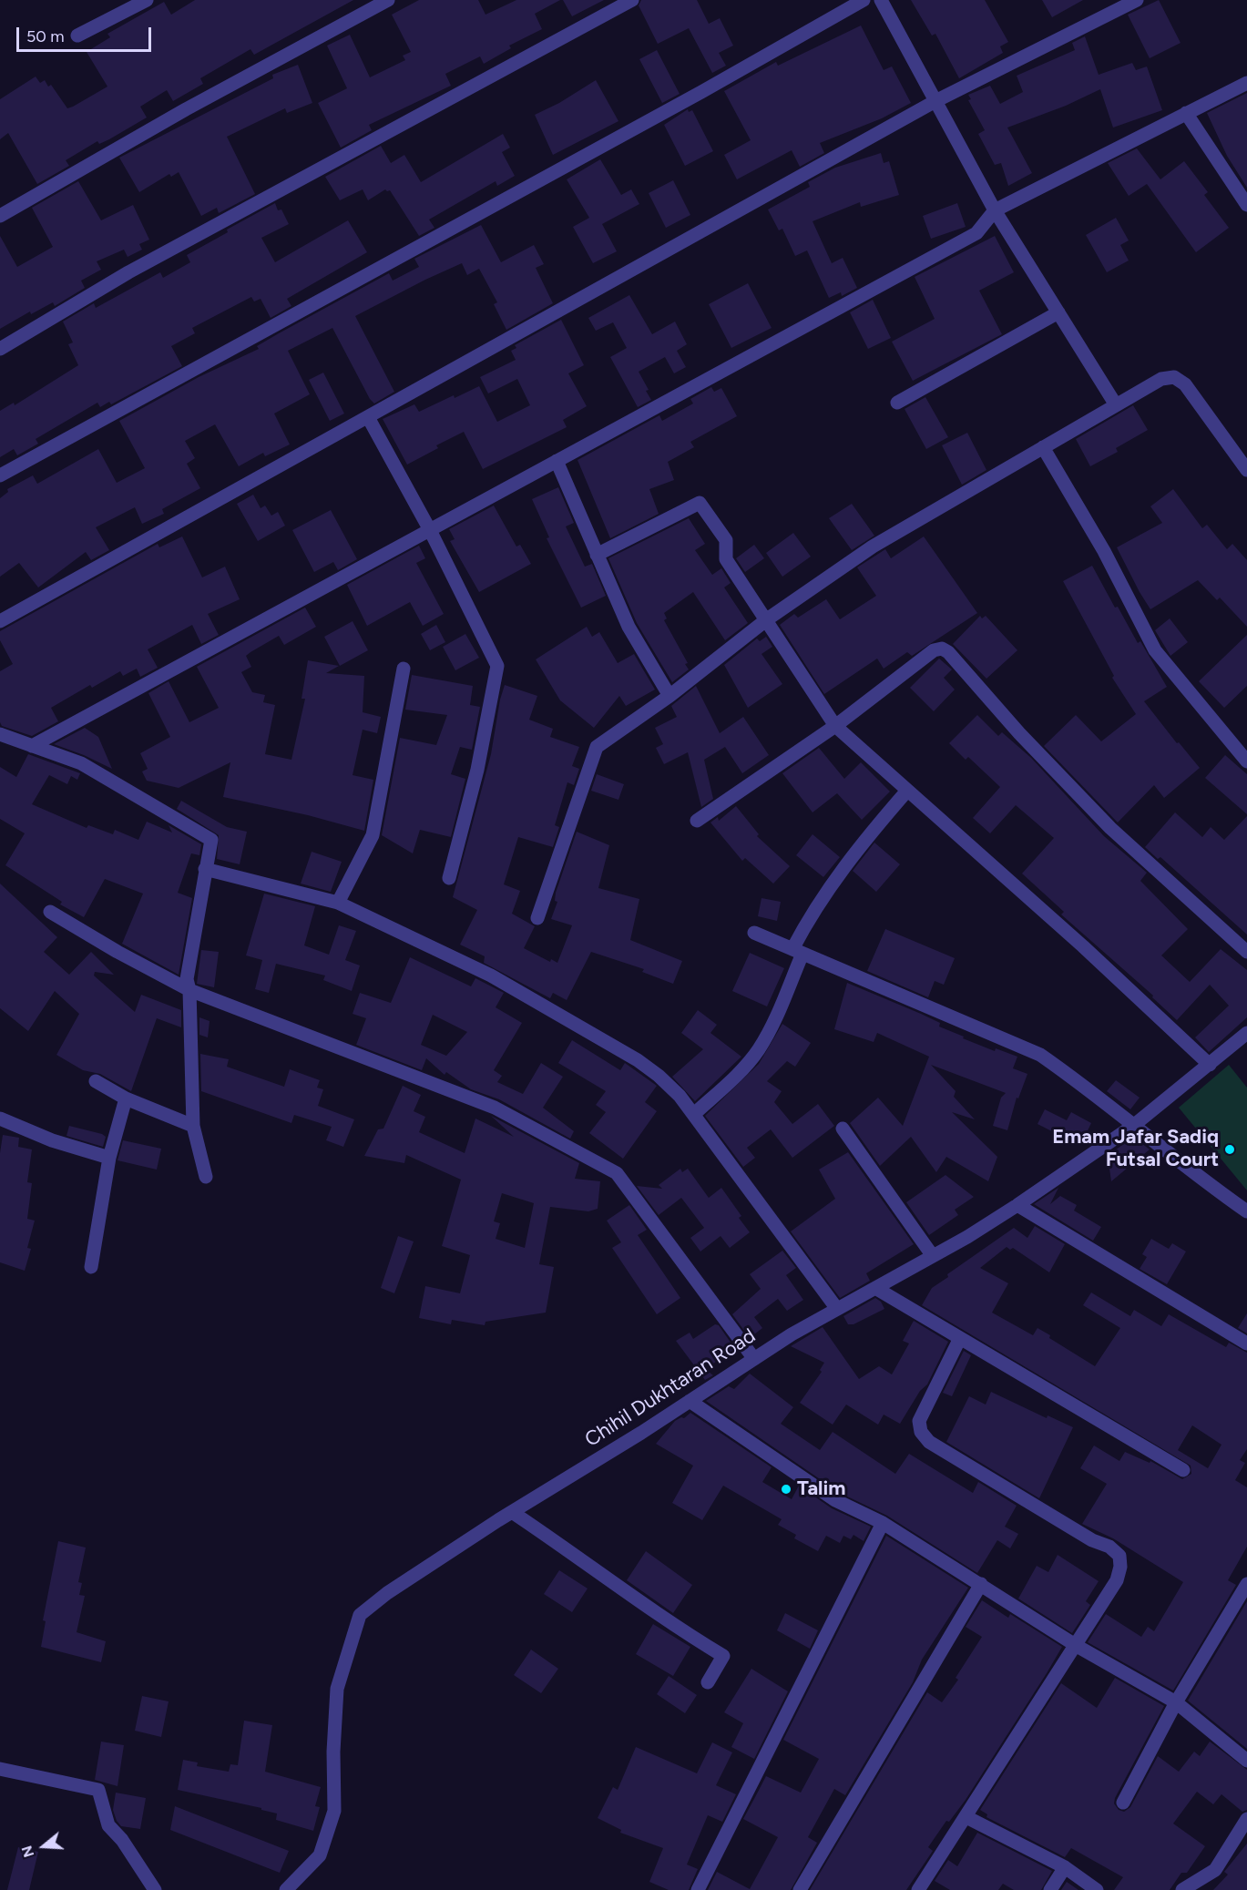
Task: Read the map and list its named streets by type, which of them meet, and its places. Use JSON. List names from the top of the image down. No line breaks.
{"streets":{"street":["Chihil Dukhtaran Road"]},"places":["Emam Jafar Sadiq Futsal Court","Talim"],"scale_bar":"50 m","north":"left"}
